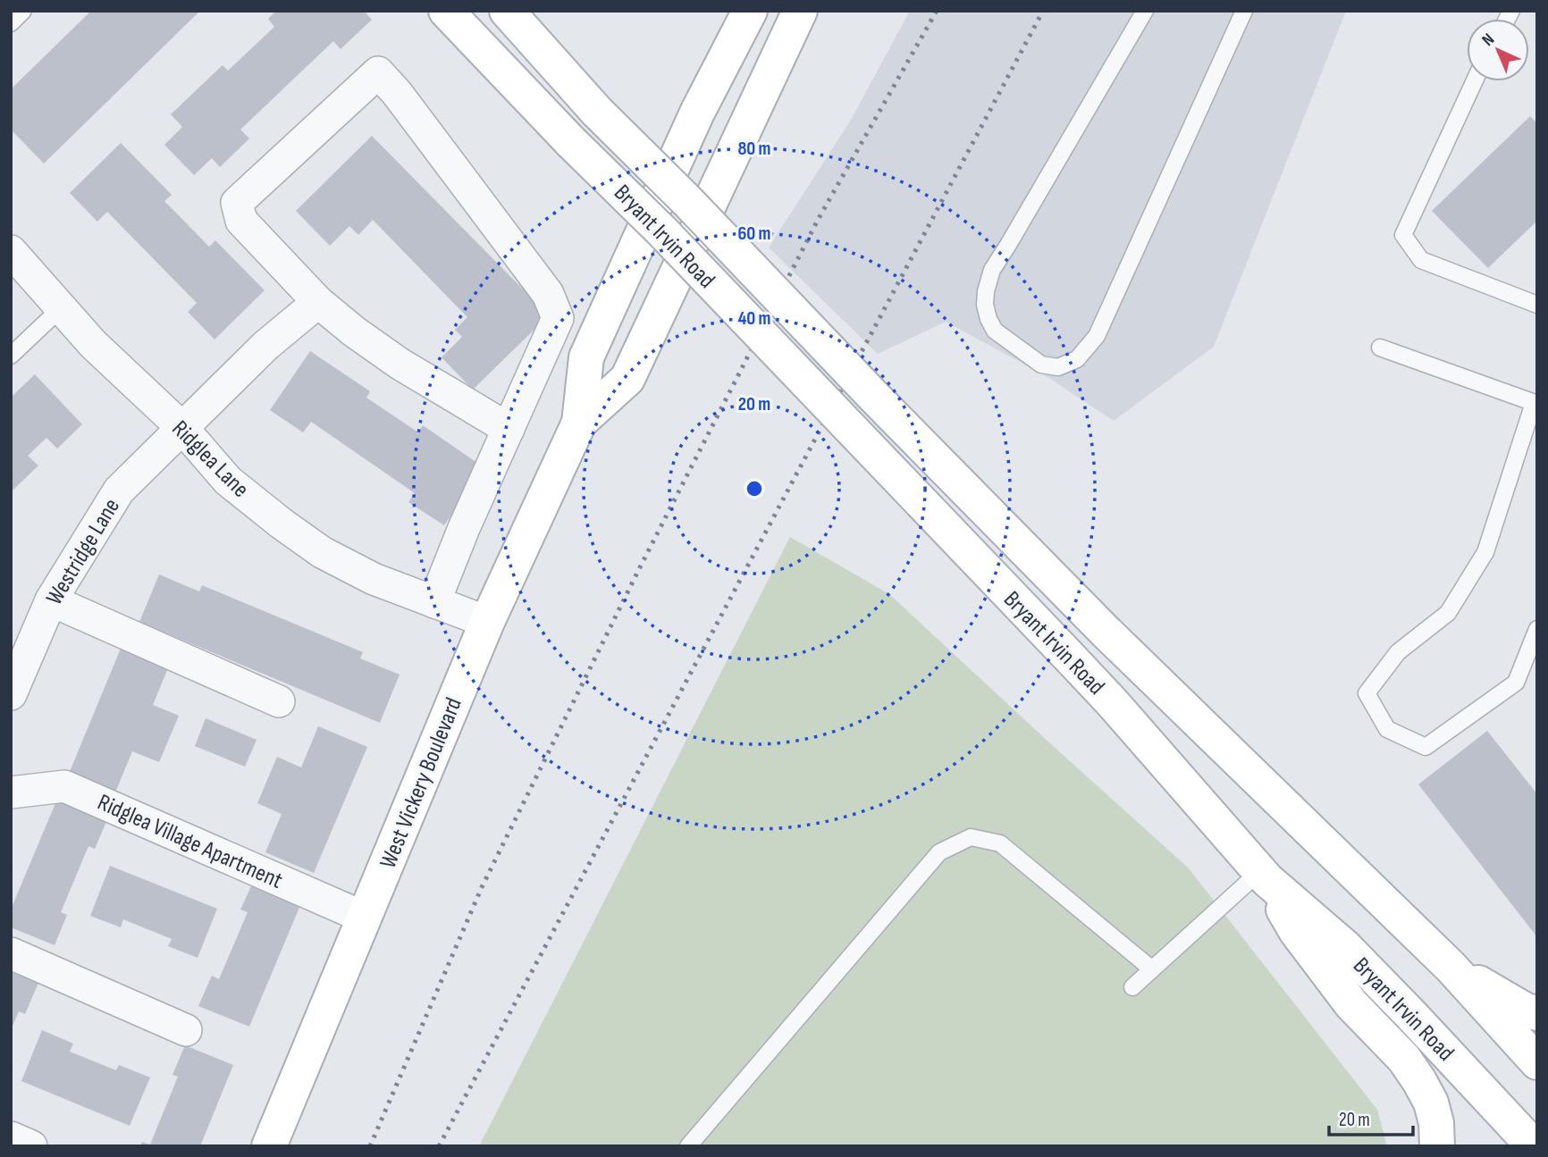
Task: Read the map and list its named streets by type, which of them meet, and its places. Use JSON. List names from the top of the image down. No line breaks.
{"streets":{"main road":["Bryant Irvin Road","West Vickery Boulevard"],"street":["Ridglea Lane","Westridge Lane","Ridglea Village Apartment"]},"crossings":[["Ridglea Lane","Westridge Lane"],["Ridglea Lane","West Vickery Boulevard"],["West Vickery Boulevard","Ridglea Village Apartment"]],"scale_bar":"20 m","north":"top left","rings":["80 m","60 m","40 m","20 m"]}
